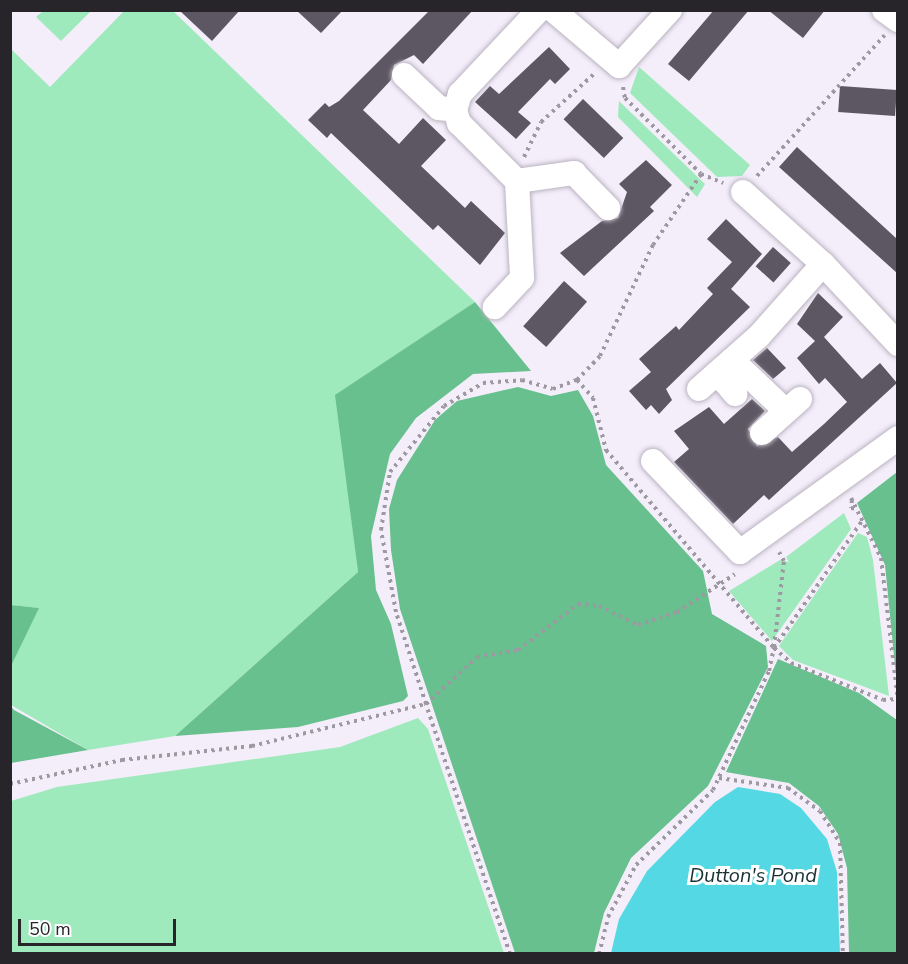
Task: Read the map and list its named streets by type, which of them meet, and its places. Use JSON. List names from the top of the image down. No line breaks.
{"water":["Dutton's Pond"],"scale_bar":"50 m"}
